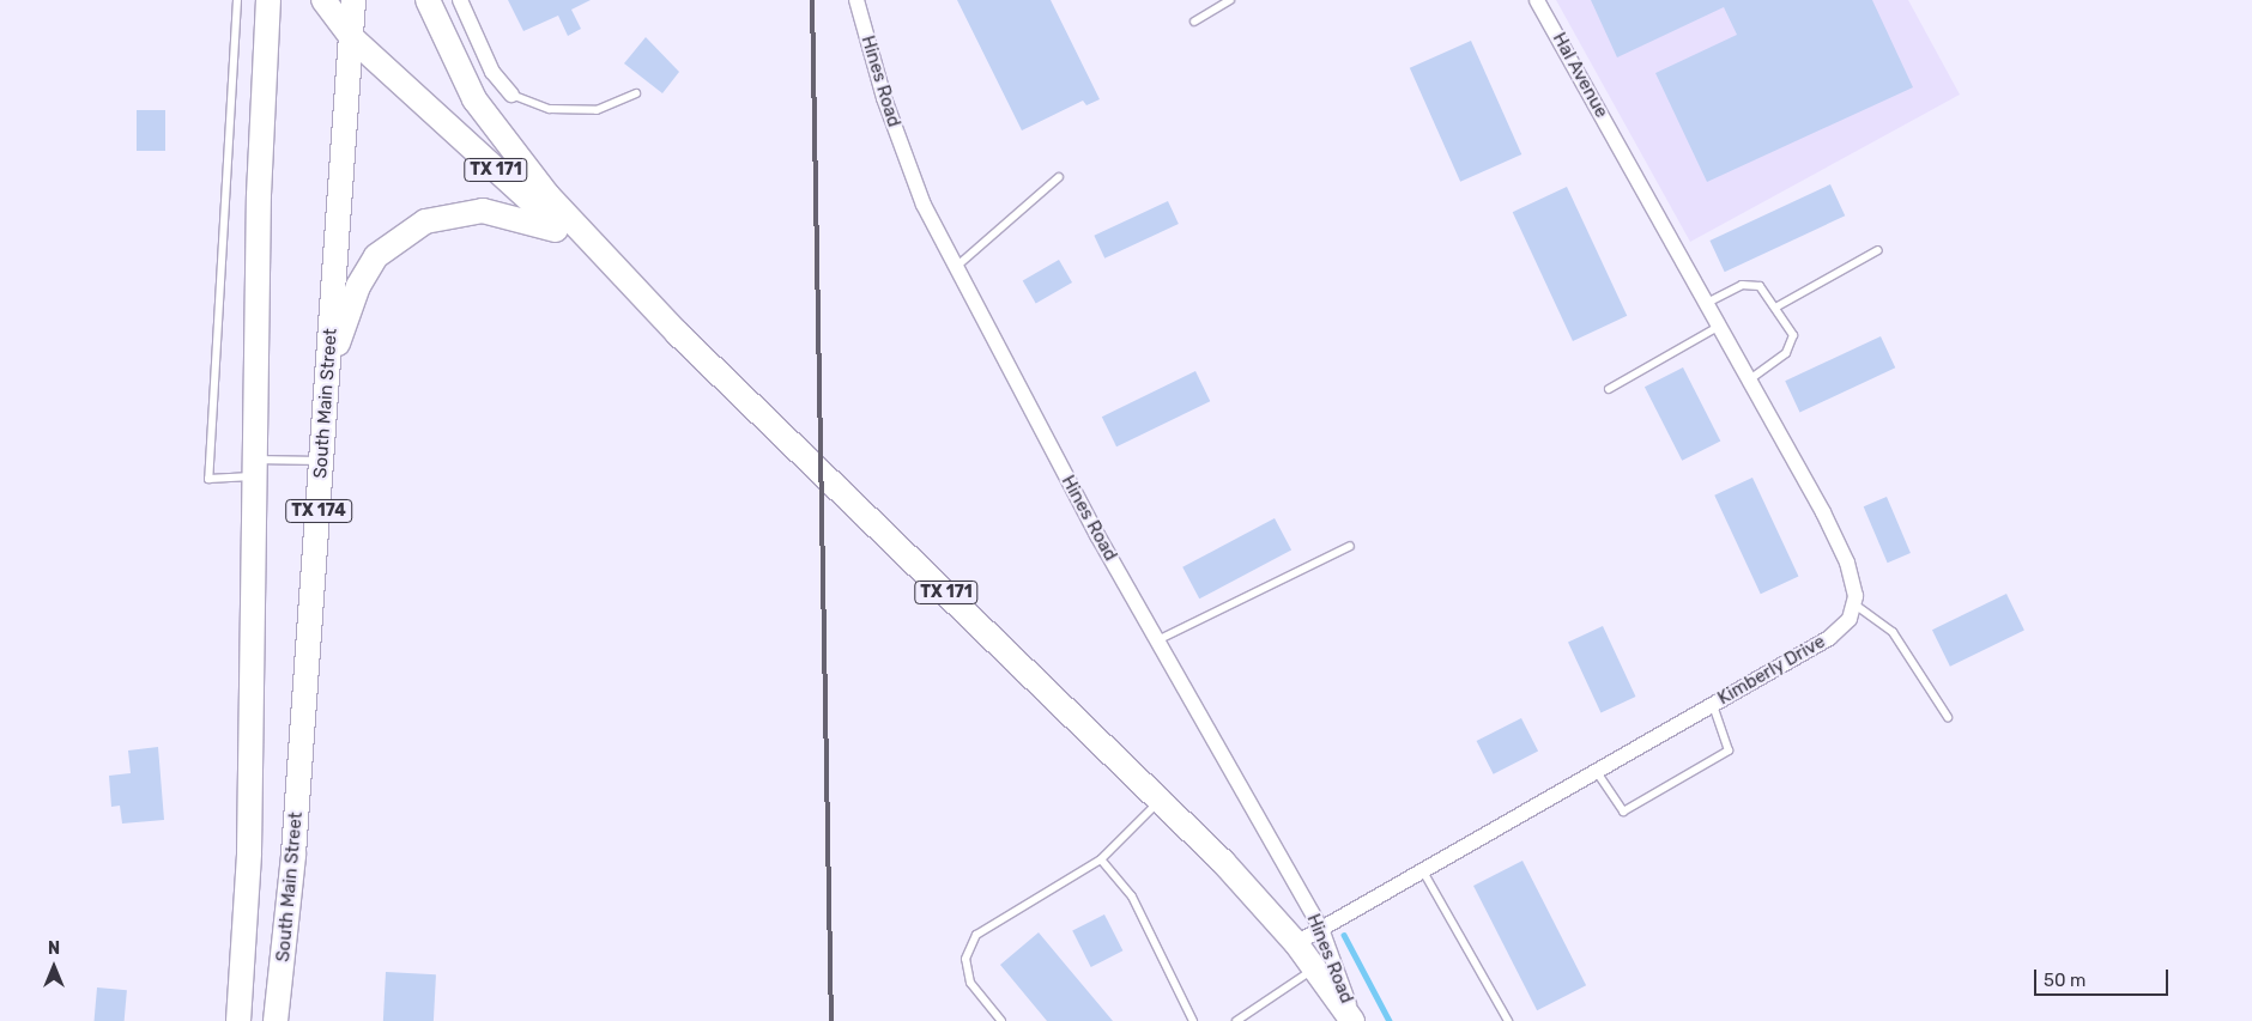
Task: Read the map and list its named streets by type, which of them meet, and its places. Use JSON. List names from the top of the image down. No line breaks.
{"streets":{"main road":["TX 171","South Main Street","TX 174"],"street":["Hal Avenue","Hines Road","Kimberly Drive"]},"crossings":[["Hines Road","TX 171"],["Hines Road","Kimberly Drive"],["TX 171","South Main Street"],["TX 171","Kimberly Drive"]],"scale_bar":"50 m","north":"top"}
